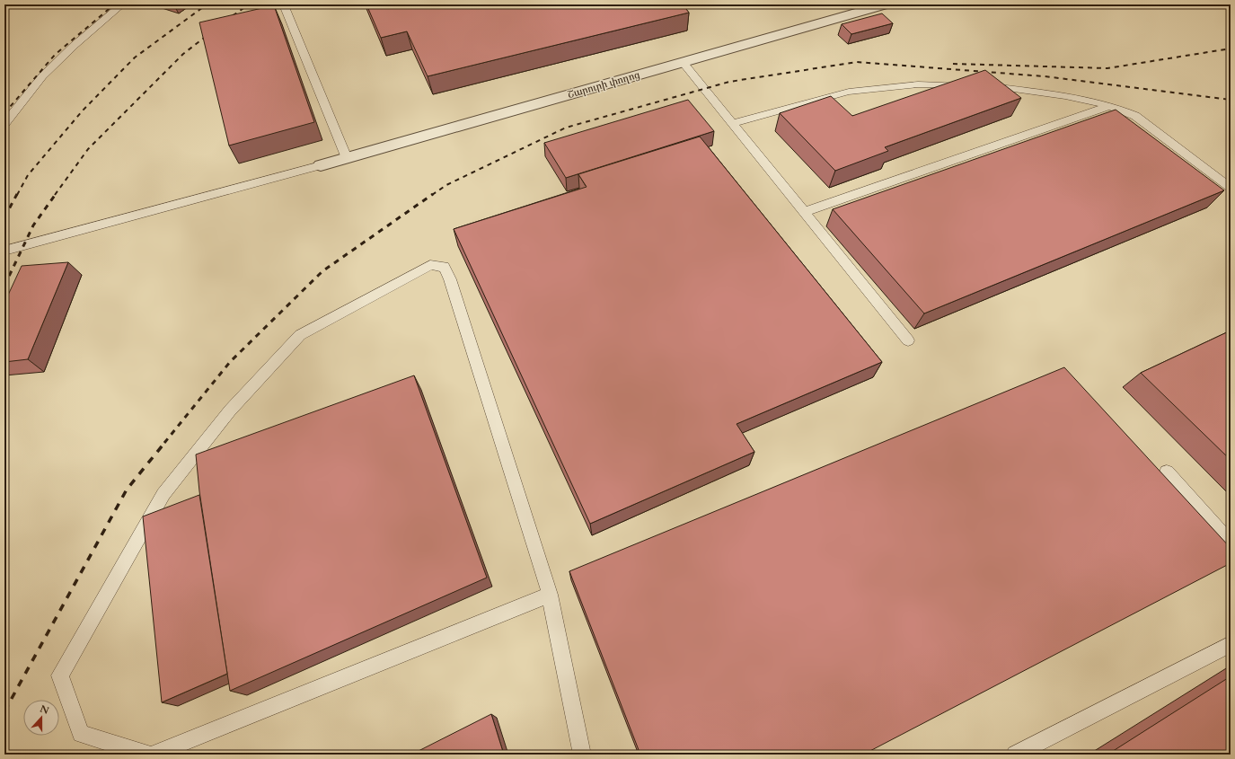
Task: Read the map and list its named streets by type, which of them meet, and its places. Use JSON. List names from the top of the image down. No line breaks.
{"streets":{"street":["Շարուրի փողոց"]},"north":"top"}
